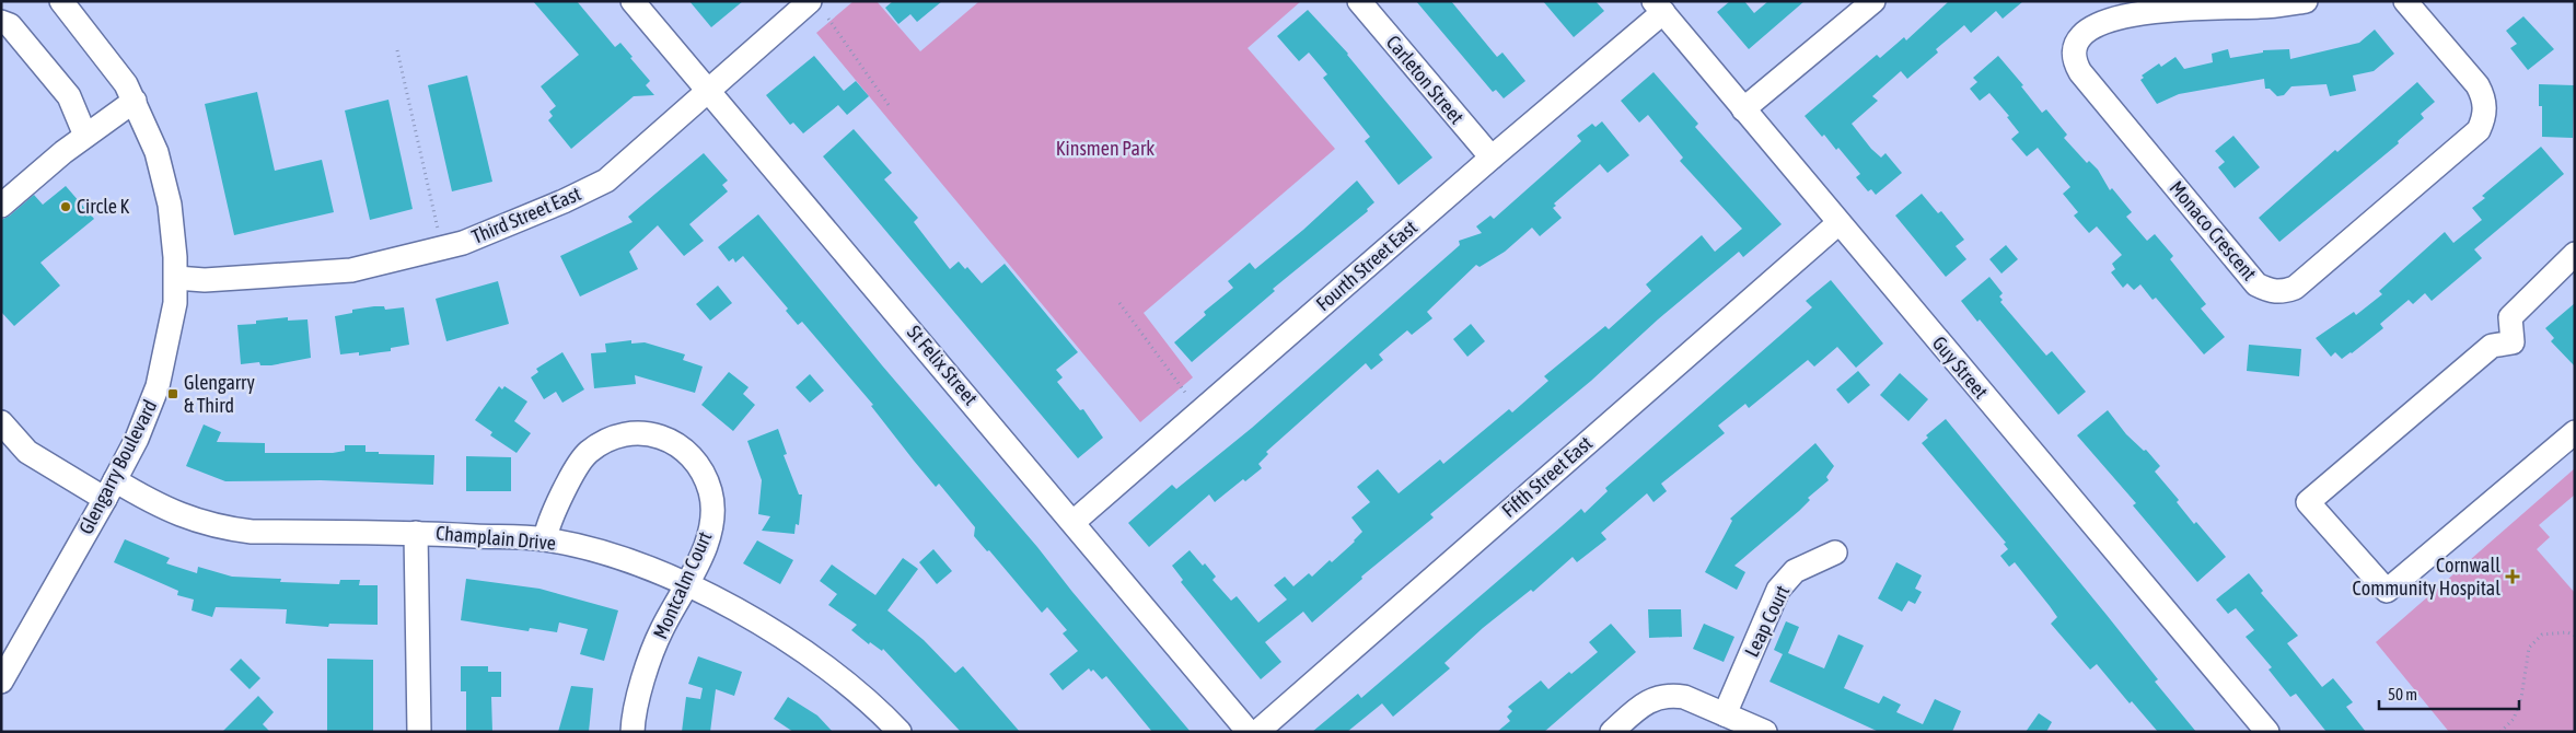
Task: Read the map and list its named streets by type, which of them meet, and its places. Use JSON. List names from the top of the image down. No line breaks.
{"streets":{"street":["Carleton Street","Third Street East","Monaco Crescent","Fourth Street East","St Felix Street","Guy Street","Glengarry Boulevard","Fifth Street East","Champlain Drive","Montcalm Court","Leap Court"]},"crossings":[["Carleton Street","Fourth Street East"],["Third Street East","St Felix Street"],["Third Street East","Glengarry Boulevard"],["Fourth Street East","St Felix Street"],["Fourth Street East","Guy Street"],["Guy Street","Fifth Street East"],["Glengarry Boulevard","Champlain Drive"],["Champlain Drive","Montcalm Court"]],"parks":["Kinsmen Park"],"places":{"other":["Circle K"],"transit":["Glengarry & Third"],"health":["Cornwall Community Hospital"]},"scale_bar":"50 m"}
